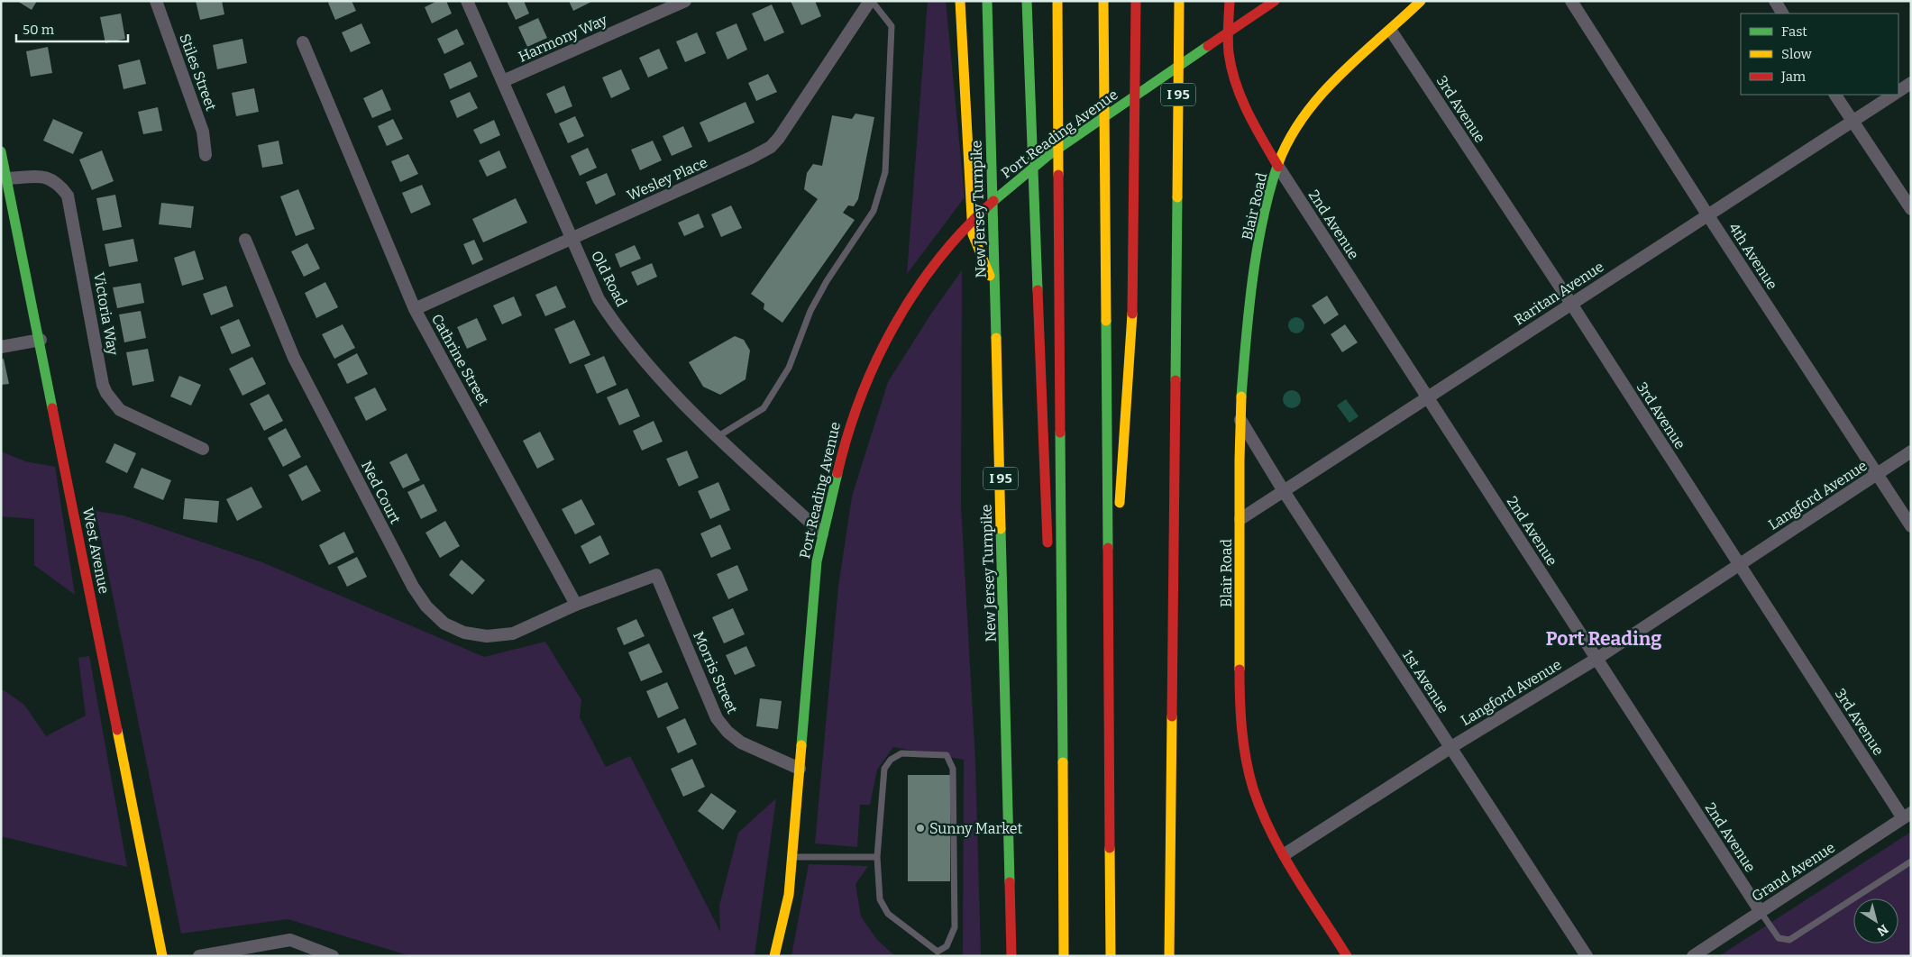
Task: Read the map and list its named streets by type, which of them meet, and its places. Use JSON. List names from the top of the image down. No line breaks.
{"streets":{"main road":["I 95","Port Reading Avenue","Blair Road","New Jersey Turnpike","West Avenue"],"street":["Harmony Way","Stiles Street","3rd Avenue","Wesley Place","2nd Avenue","4th Avenue","Old Road","Raritan Avenue","Victoria Way","Cathrine Street","Ned Court","Langford Avenue","Morris Street","1st Avenue","Grand Avenue"]},"crossings":[["Harmony Way","Old Road"],["3rd Avenue","Raritan Avenue"],["3rd Avenue","Langford Avenue"],["3rd Avenue","Grand Avenue"],["Port Reading Avenue","Old Road"],["Port Reading Avenue","Morris Street"],["Wesley Place","Old Road"],["Wesley Place","Cathrine Street"],["Blair Road","2nd Avenue"],["Blair Road","Raritan Avenue"],["Blair Road","Langford Avenue"],["Blair Road","1st Avenue"],["2nd Avenue","Raritan Avenue"],["2nd Avenue","Langford Avenue"],["2nd Avenue","Grand Avenue"],["4th Avenue","Raritan Avenue"],["4th Avenue","Langford Avenue"],["Raritan Avenue","1st Avenue"],["Victoria Way","West Avenue"],["Cathrine Street","Ned Court"],["Cathrine Street","Morris Street"],["Ned Court","Morris Street"],["Langford Avenue","1st Avenue"]],"districts":["Port Reading"],"places":["Sunny Market"],"legend":["Fast","Slow","Jam"],"scale_bar":"50 m","north":"bottom right"}
